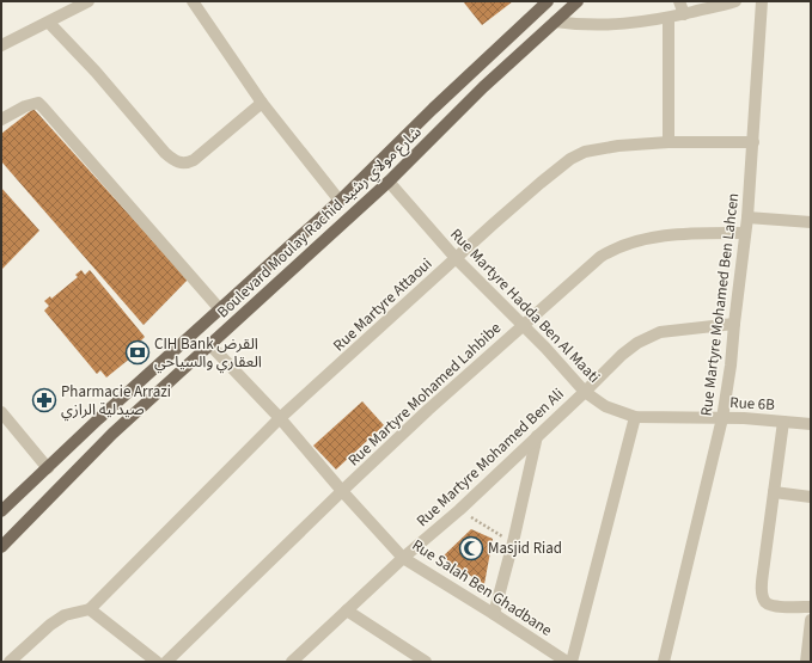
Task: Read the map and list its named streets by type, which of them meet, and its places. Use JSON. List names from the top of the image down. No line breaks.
{"streets":{"main road":["Boulevard Moulay Rachid شارع مولاي رشيد"],"street":["Rue Martyre Attaoui","Rue Martyre Mohamed Ben Lahcen","Rue Martyre Hadda Ben Al Maati","Rue Martyre Mohamed Lahbibe","Rue 6B","Rue Martyre Mohamed Ben Ali","Rue Salah Ben Ghadbane"]},"crossings":[["Boulevard Moulay Rachid شارع مولاي رشيد","Rue Martyre Hadda Ben Al Maati"],["Boulevard Moulay Rachid شارع مولاي رشيد","Rue Salah Ben Ghadbane"],["Rue Martyre Attaoui","Rue Martyre Mohamed Ben Lahcen"],["Rue Martyre Attaoui","Rue Martyre Hadda Ben Al Maati"],["Rue Martyre Attaoui","Rue Salah Ben Ghadbane"],["Rue Martyre Mohamed Ben Lahcen","Rue Martyre Mohamed Lahbibe"],["Rue Martyre Mohamed Ben Lahcen","Rue 6B"],["Rue Martyre Mohamed Ben Lahcen","Rue Martyre Mohamed Ben Ali"],["Rue Martyre Hadda Ben Al Maati","Rue Martyre Mohamed Lahbibe"],["Rue Martyre Hadda Ben Al Maati","Rue 6B"],["Rue Martyre Hadda Ben Al Maati","Rue Martyre Mohamed Ben Ali"],["Rue Martyre Mohamed Lahbibe","Rue Salah Ben Ghadbane"],["Rue Martyre Mohamed Ben Ali","Rue Salah Ben Ghadbane"]],"places":{"bank":["CIH Bank القرض العقاري والسياحي"],"pharmacy":["Pharmacie Arrazi صيدلية الرازي"],"mosque":["Masjid Riad"]}}
